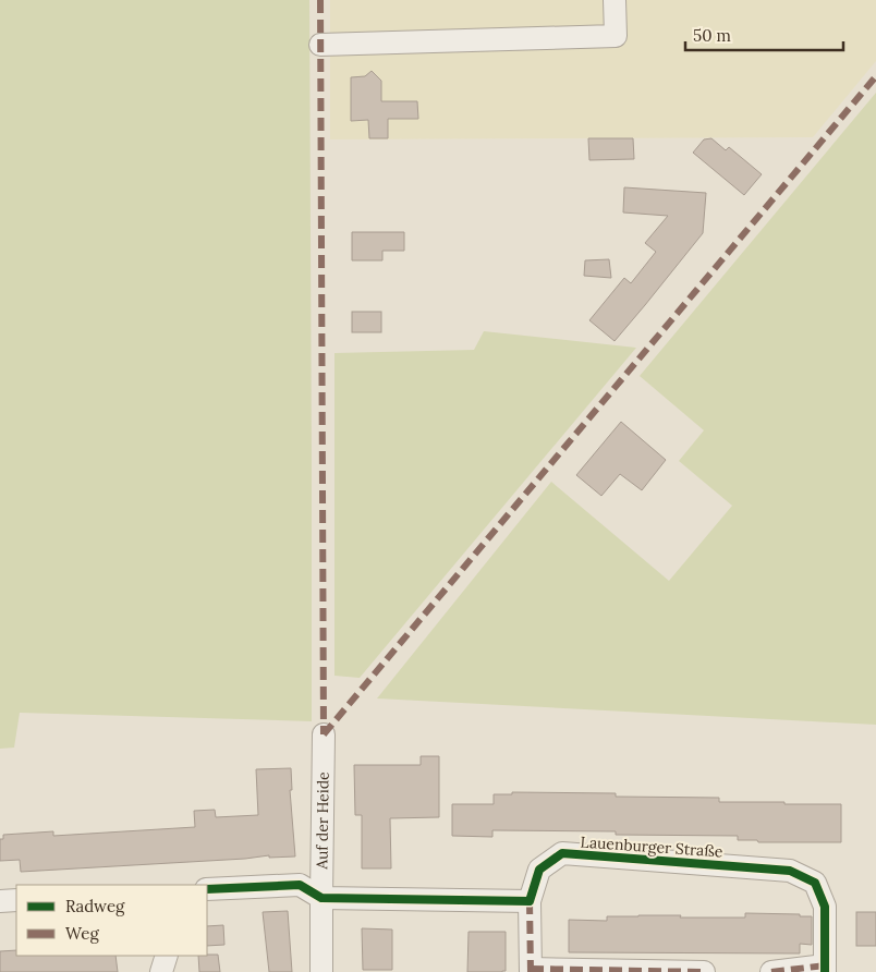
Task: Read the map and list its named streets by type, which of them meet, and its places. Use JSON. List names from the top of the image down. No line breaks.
{"streets":{"street":["Auf der Heide","Lauenburger Straße"]},"legend":["Radweg","Weg"],"scale_bar":"50 m"}
